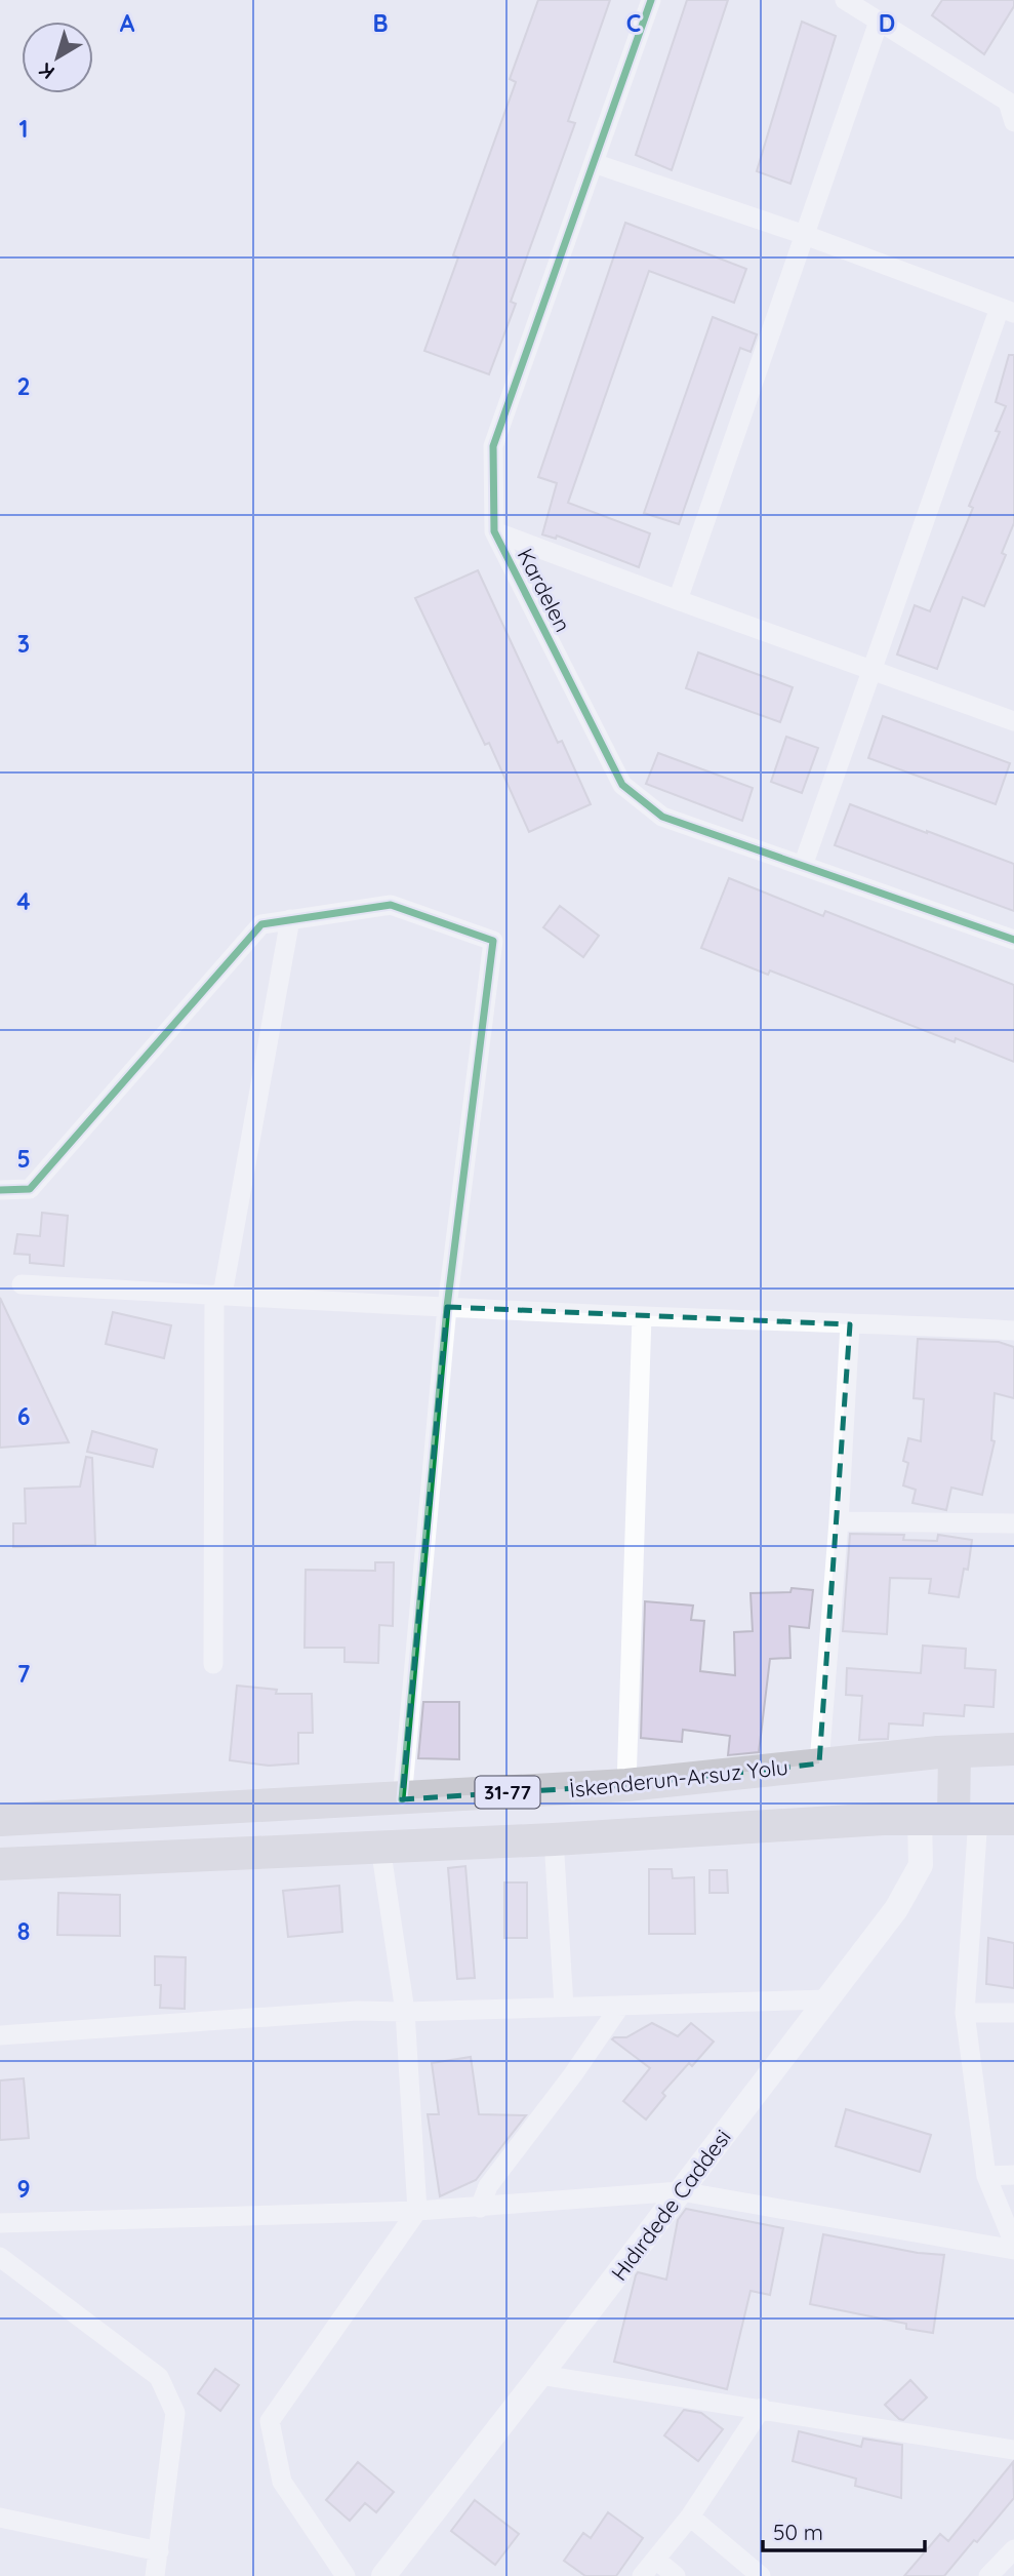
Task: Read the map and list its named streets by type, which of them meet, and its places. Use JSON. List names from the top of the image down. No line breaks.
{"streets":{"main road":["İskenderun-Arsuz Yolu","31-77"],"street":["Kardelen","Hıdırdede Caddesi"]},"scale_bar":"50 m","north":"bottom left","grid":{"columns":["A","B","C","D"],"rows":["1","2","3","4","5","6","7","8","9"]}}
